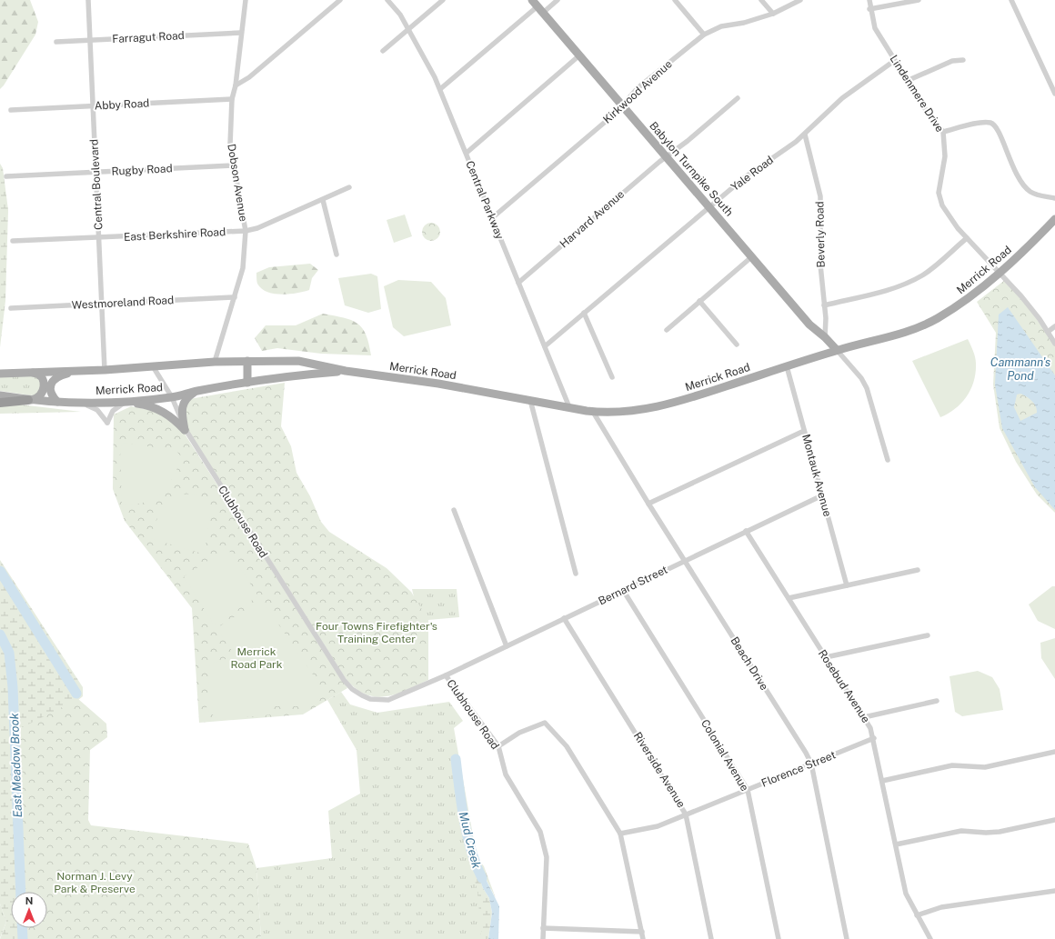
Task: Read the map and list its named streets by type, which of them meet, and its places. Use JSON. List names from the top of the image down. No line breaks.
{"streets":{"main road":["Babylon Turnpike South","Merrick Road"],"street":["Farragut Road","Kirkwood Avenue","Lindenmere Drive","Abby Road","Rugby Road","Yale Road","Dobson Avenue","Central Boulevard","Central Parkway","Harvard Avenue","East Berkshire Road","Beverly Road","Westmoreland Road","Montauk Avenue","Clubhouse Road","Bernard Street","Beach Drive","Rosebud Avenue","Colonial Avenue","Florence Street","Riverside Avenue"]},"crossings":[["Farragut Road","Dobson Avenue"],["Farragut Road","Central Boulevard"],["Kirkwood Avenue","Babylon Turnpike South"],["Kirkwood Avenue","Central Parkway"],["Lindenmere Drive","Yale Road"],["Lindenmere Drive","Merrick Road"],["Abby Road","Dobson Avenue"],["Abby Road","Central Boulevard"],["Babylon Turnpike South","Yale Road"],["Babylon Turnpike South","Harvard Avenue"],["Babylon Turnpike South","Beverly Road"],["Babylon Turnpike South","Merrick Road"],["Rugby Road","Dobson Avenue"],["Rugby Road","Central Boulevard"],["Yale Road","Central Parkway"],["Yale Road","Beverly Road"],["Dobson Avenue","East Berkshire Road"],["Dobson Avenue","Merrick Road"],["Dobson Avenue","Westmoreland Road"],["Central Boulevard","East Berkshire Road"],["Central Boulevard","Merrick Road"],["Central Boulevard","Westmoreland Road"],["Central Parkway","Harvard Avenue"],["Central Parkway","Merrick Road"],["Merrick Road","Montauk Avenue"],["Merrick Road","Clubhouse Road"],["Merrick Road","Beach Drive"],["Montauk Avenue","Bernard Street"],["Clubhouse Road","Bernard Street"],["Bernard Street","Beach Drive"],["Bernard Street","Rosebud Avenue"],["Bernard Street","Colonial Avenue"],["Bernard Street","Riverside Avenue"],["Beach Drive","Florence Street"],["Rosebud Avenue","Florence Street"],["Colonial Avenue","Florence Street"],["Florence Street","Riverside Avenue"]],"water":["Cammann's Pond","East Meadow Brook","Mud Creek"],"parks":["Four Towns Firefighter's Training Center","Merrick Road Park","Norman J. Levy Park & Preserve"],"north":"top"}
